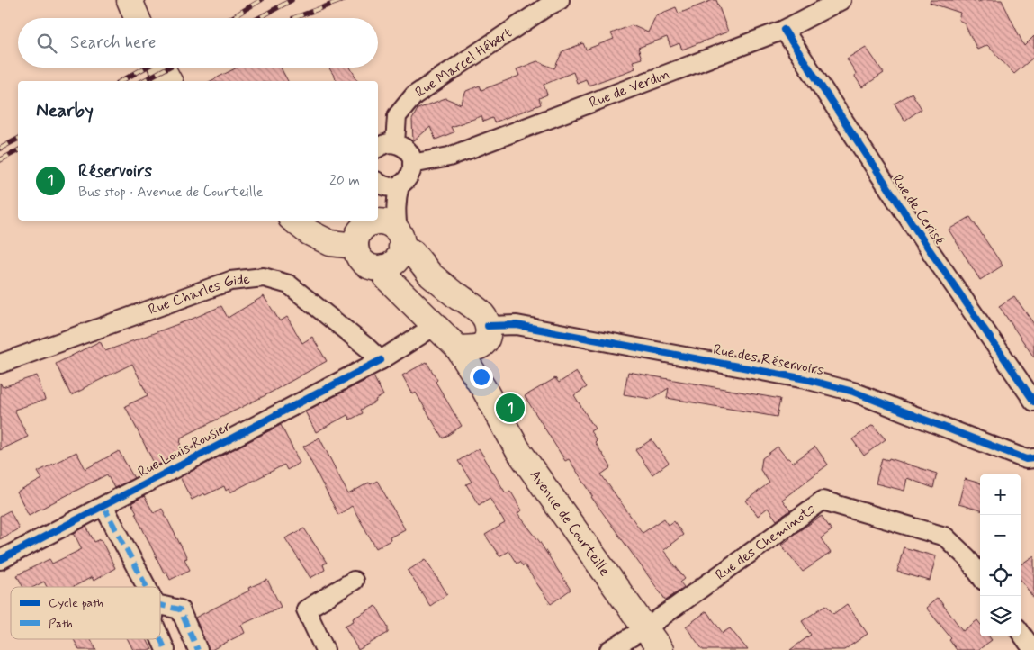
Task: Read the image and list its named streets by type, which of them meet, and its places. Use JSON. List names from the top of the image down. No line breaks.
{"streets":{"street":["Rue Marcel Hébert","Rue de Verdun","Rue de Cerisé","Rue Charles Gide","Rue des Réservoirs","Rue Louis Rousier","Avenue de Courteille","Rue des Cheminots"]},"crossings":[["Rue de Verdun","Rue de Cerisé"],["Rue Charles Gide","Rue Louis Rousier"],["Rue des Réservoirs","Avenue de Courteille"],["Rue Louis Rousier","Avenue de Courteille"],["Avenue de Courteille","Rue des Cheminots"]],"legend":["Cycle path","Path"],"page":{"search":"Search here","heading":"Nearby","list":[{"mark":"1","name":"Réservoirs","note":"Bus stop · Avenue de Courteille","value":"20 m"}],"pins":"1","map_buttons":["+","−"]}}
